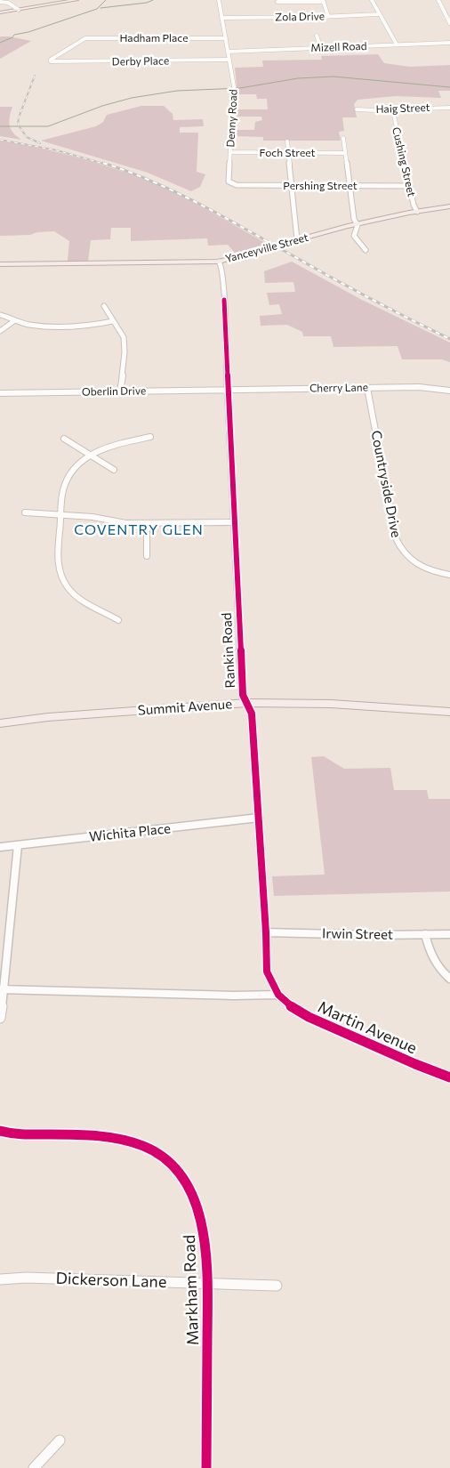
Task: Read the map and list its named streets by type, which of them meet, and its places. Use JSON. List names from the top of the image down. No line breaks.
{"streets":{"main road":["Yanceyville Street","Summit Avenue"],"street":["Zola Drive","Hadham Place","Mizell Road","Derby Place","Haig Street","Denny Road","Foch Street","Cushing Street","Pershing Street","Cherry Lane","Oberlin Drive","Countryside Drive","Rankin Road","Wichita Place","Irwin Street","Martin Avenue","Dickerson Lane","Markham Road"]},"crossings":[["Zola Drive","Denny Road"],["Hadham Place","Derby Place"],["Hadham Place","Denny Road"],["Mizell Road","Denny Road"],["Derby Place","Denny Road"],["Haig Street","Cushing Street"],["Denny Road","Foch Street"],["Denny Road","Pershing Street"],["Cushing Street","Pershing Street"],["Cushing Street","Yanceyville Street"],["Yanceyville Street","Rankin Road"],["Cherry Lane","Oberlin Drive"],["Cherry Lane","Countryside Drive"],["Cherry Lane","Rankin Road"],["Oberlin Drive","Rankin Road"],["Rankin Road","Summit Avenue"],["Rankin Road","Wichita Place"],["Rankin Road","Irwin Street"],["Rankin Road","Martin Avenue"],["Dickerson Lane","Markham Road"]],"districts":["COVENTRY GLEN"]}
